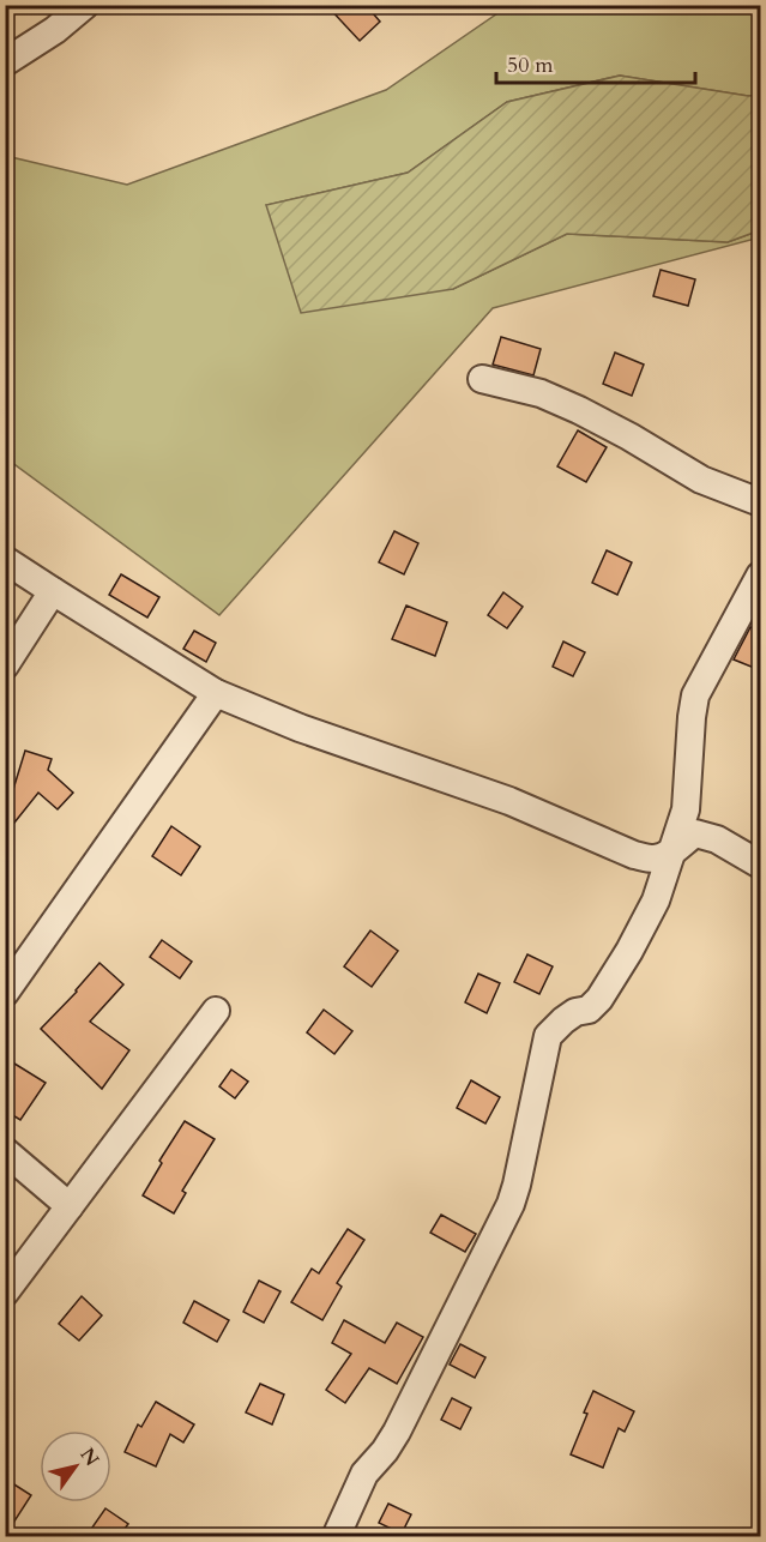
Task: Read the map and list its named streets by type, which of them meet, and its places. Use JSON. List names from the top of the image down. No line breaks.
{"scale_bar":"50 m","north":"top right"}
